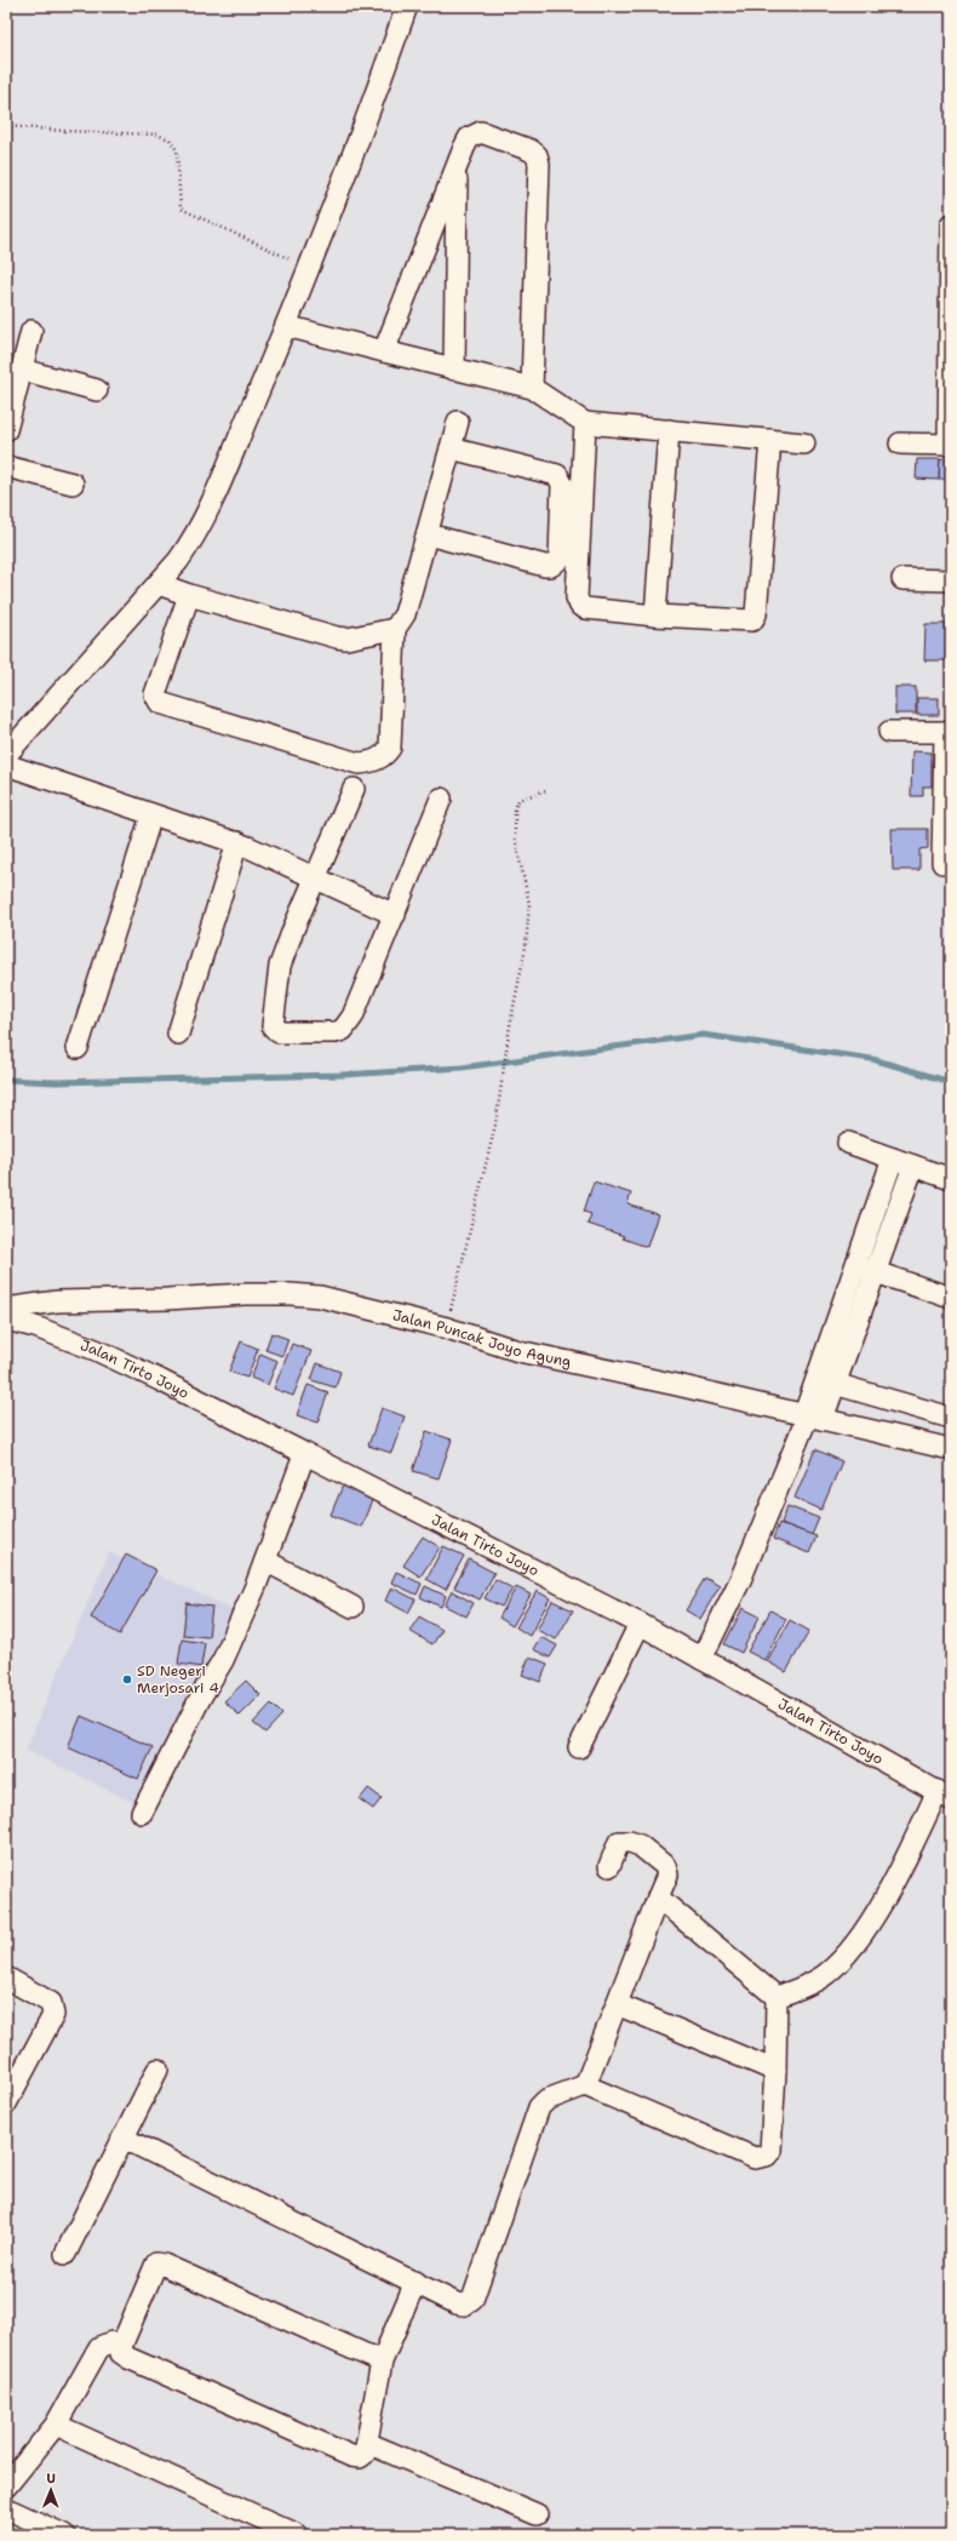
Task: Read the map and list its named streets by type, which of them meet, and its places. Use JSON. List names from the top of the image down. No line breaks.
{"streets":{"street":["Jalan Puncak Joyo Agung","Jalan Tirto Joyo"]},"places":["SD Negeri Merjosari 4"],"north":"top"}
